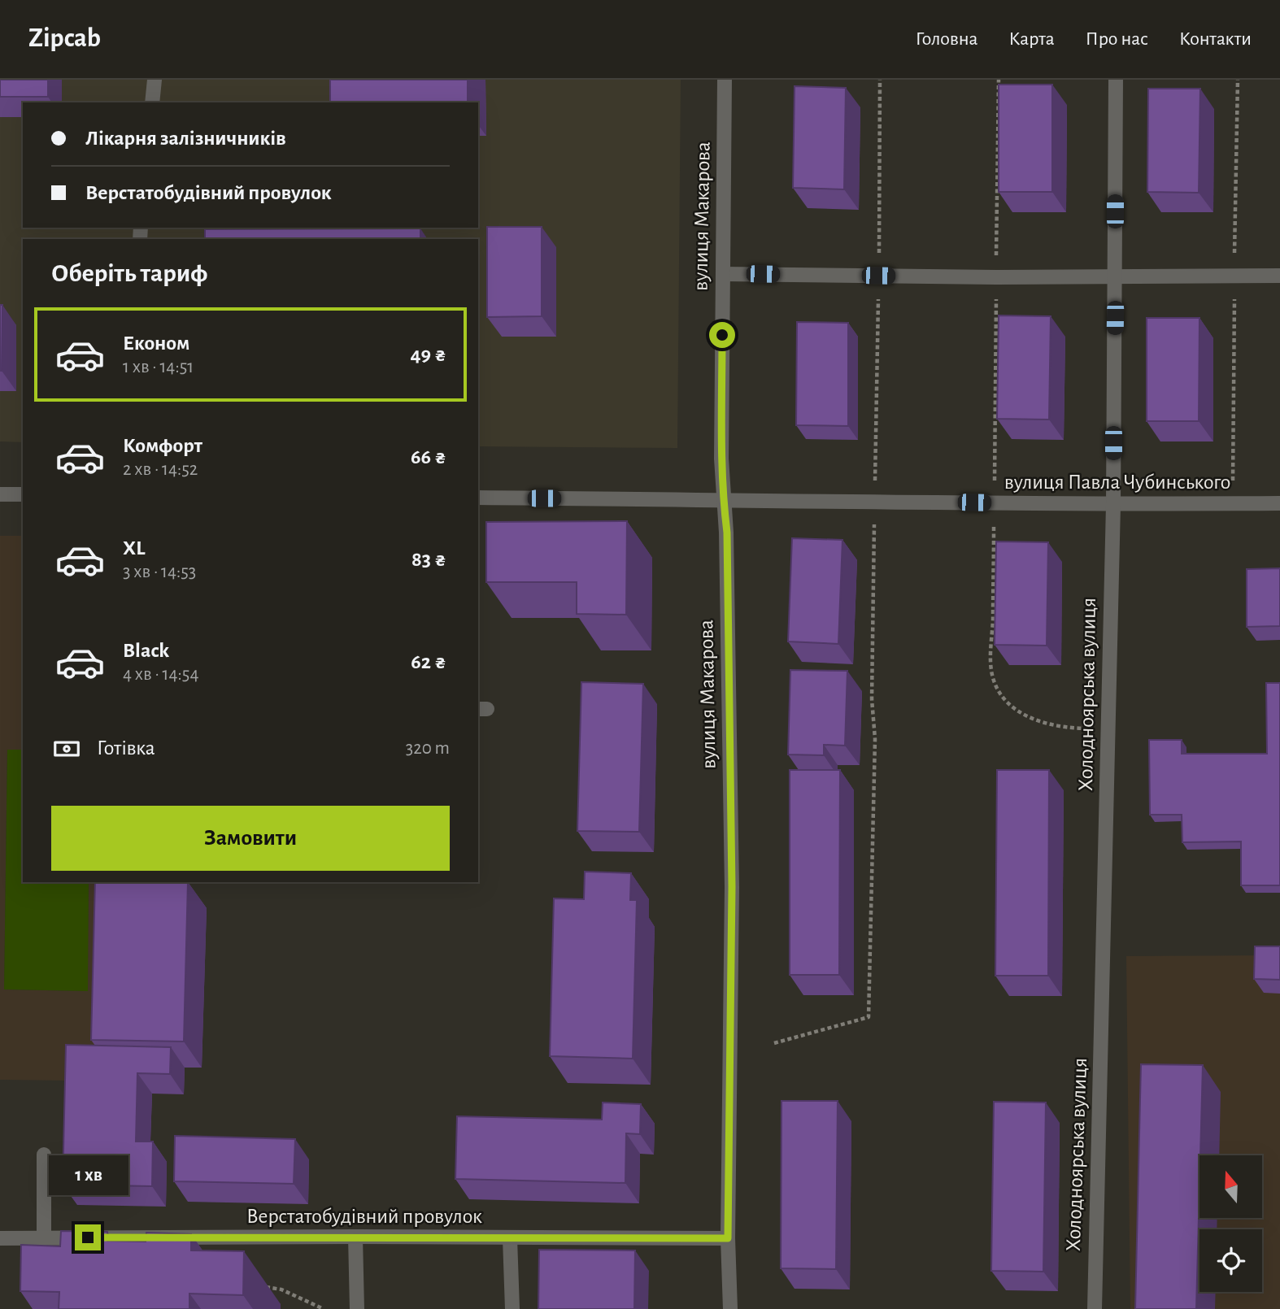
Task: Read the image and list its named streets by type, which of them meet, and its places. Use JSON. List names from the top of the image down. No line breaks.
{"streets":{"street":["вулиця Макарова","вулиця Павла Чубинського","Холодноярська вулиця","Верстатобудівний провулок"]},"crossings":[["вулиця Макарова","вулиця Павла Чубинського"],["вулиця Макарова","Верстатобудівний провулок"],["вулиця Павла Чубинського","Холодноярська вулиця"]],"north":"top","page":{"header":"Zipcab","nav":["Головна","Карта","Про нас","Контакти"],"banner":["Лікарня залізничників","Верстатобудівний провулок"],"heading":"Оберіть тариф","list":[{"name":"Економ","note":"1 хв · 14:51","value":"49 ₴"},{"name":"Комфорт","note":"2 хв · 14:52","value":"66 ₴"},{"name":"XL","note":"3 хв · 14:53","value":"83 ₴"},{"name":"Black","note":"4 хв · 14:54","value":"62 ₴"}],"pay":["Готівка","320 m"],"buttons":"Замовити","bubble":"1 хв"}}
